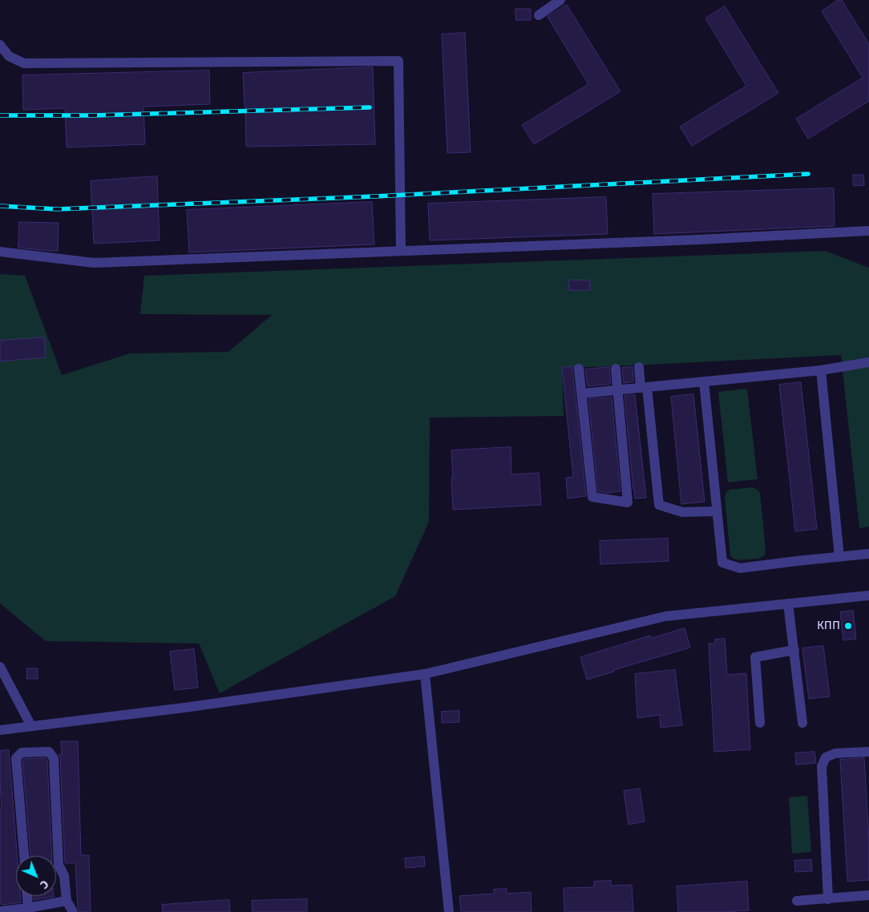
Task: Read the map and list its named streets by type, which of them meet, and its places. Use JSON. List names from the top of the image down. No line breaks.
{"places":["КПП"],"north":"bottom right"}
